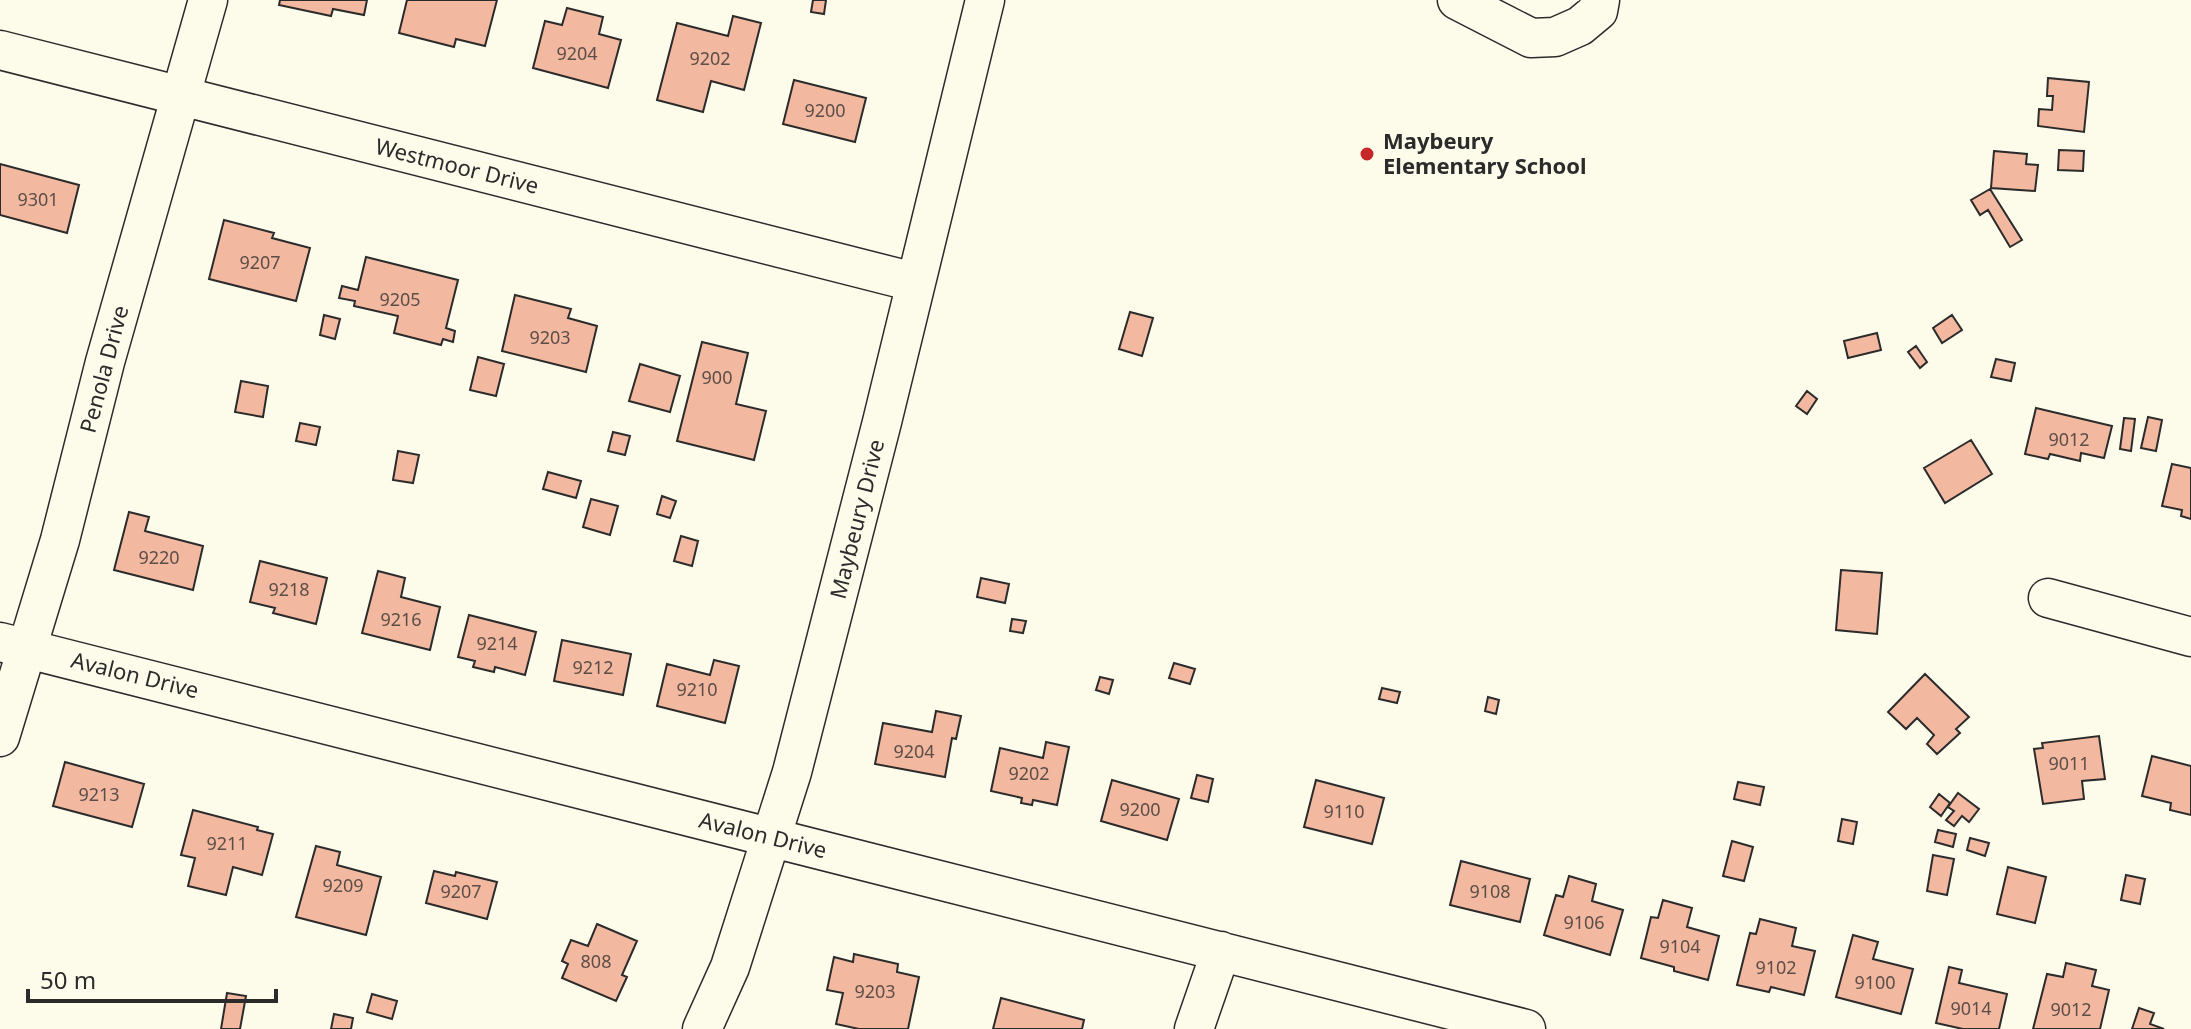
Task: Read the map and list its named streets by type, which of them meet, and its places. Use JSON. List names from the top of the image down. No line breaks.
{"streets":{"street":["Westmoor Drive","Penola Drive","Maybeury Drive","Avalon Drive"]},"crossings":[["Westmoor Drive","Penola Drive"],["Westmoor Drive","Maybeury Drive"],["Penola Drive","Avalon Drive"],["Maybeury Drive","Avalon Drive"]],"places":["Maybeury Elementary School"],"house_numbers":["9204","9202","9200","9301","9207","9205","9203","900","9012","9220","9218","9216","9214","9212","9210","9204","9011","9202","9213","9200","9110","9211","9209","9207","9108","9106","9104","808","9102","9100","9203","9014","9012"],"scale_bar":"50 m"}
